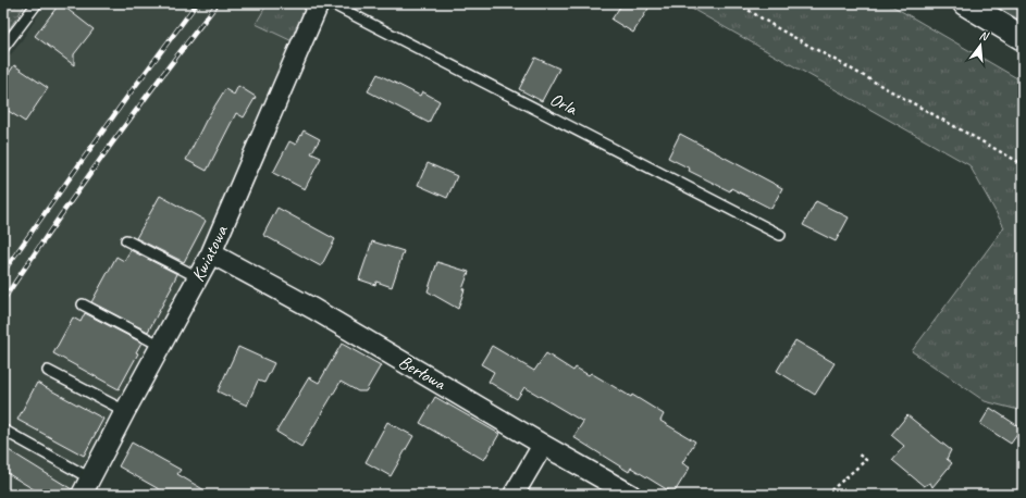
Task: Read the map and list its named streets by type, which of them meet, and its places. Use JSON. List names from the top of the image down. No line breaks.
{"streets":{"street":["Kwiatowa","Berłowa"],"lane":["Orla"]},"crossings":[["Kwiatowa","Berłowa"]],"north":"top"}
